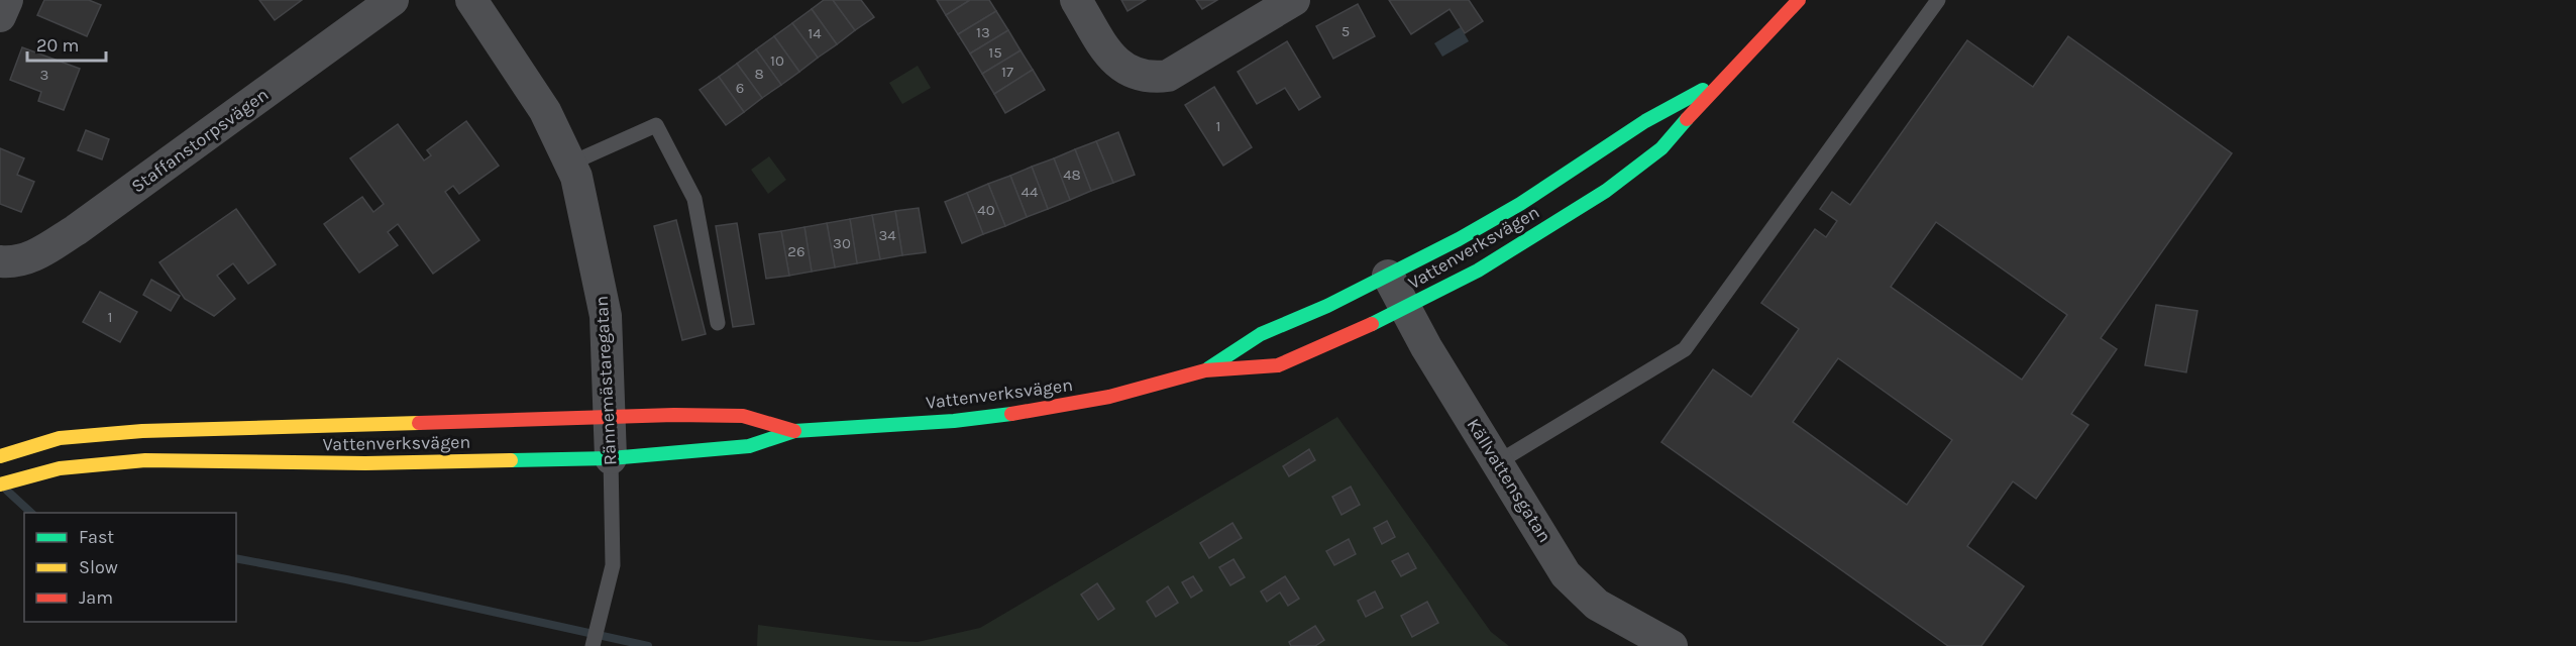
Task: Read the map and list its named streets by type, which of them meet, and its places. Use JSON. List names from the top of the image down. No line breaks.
{"streets":{"street":["Staffanstorpsvägen","Vattenverksvägen","Rännemästaregatan","Källvattensgatan"]},"crossings":[["Vattenverksvägen","Rännemästaregatan"],["Vattenverksvägen","Källvattensgatan"]],"house_numbers":["5","13","14","15","10","17","8","3","6","1","48","44","40","34","30","26","1"],"legend":["Fast","Slow","Jam"],"scale_bar":"20 m"}
